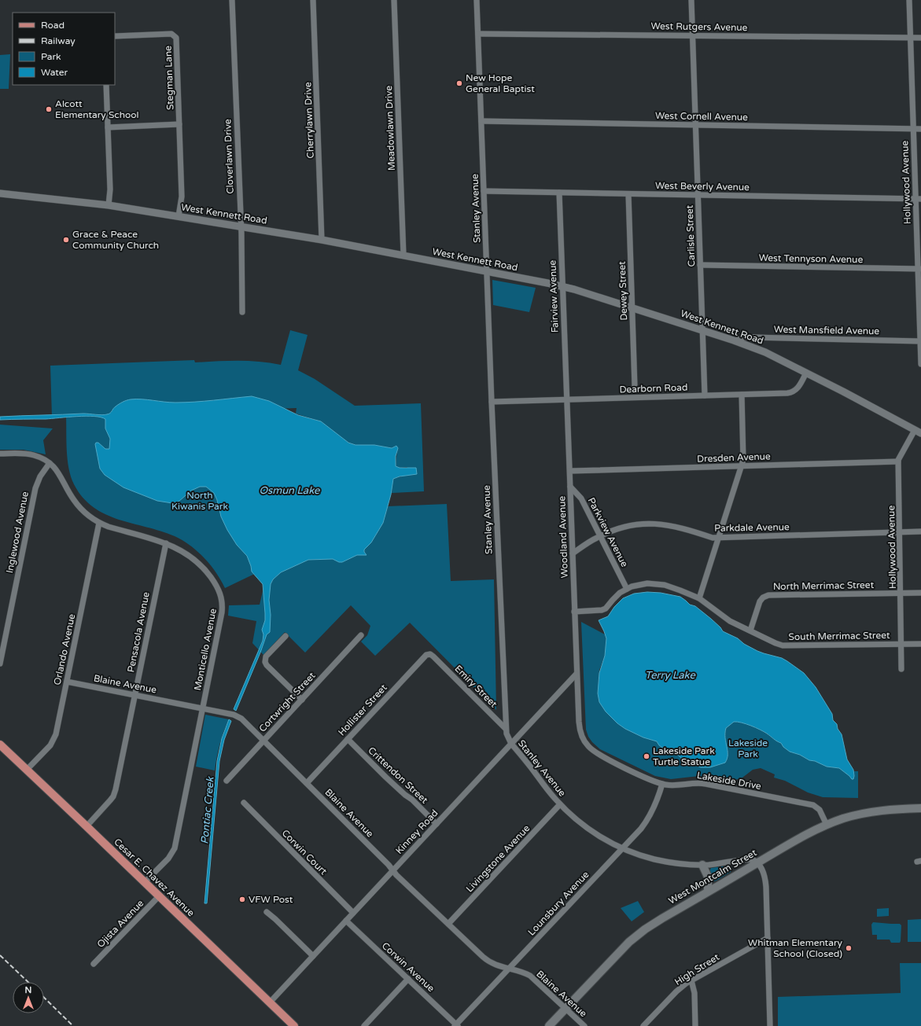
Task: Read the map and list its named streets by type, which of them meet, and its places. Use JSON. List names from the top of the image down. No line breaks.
{"streets":{"main road":["West Montcalm Street","Cesar E. Chavez Avenue"],"street":["West Rutgers Avenue","Stegman Lane","West Cornell Avenue","Cherrylawn Drive","Meadowlawn Drive","Cloverlawn Drive","Hollywood Avenue","West Beverly Avenue","Stanley Avenue","West Kennett Road","Carlisle Street","West Tennyson Avenue","Dewey Street","Fairview Avenue","West Mansfield Avenue","Dearborn Road","Dresden Avenue","Parkdale Avenue","Inglewood Avenue","Parkview Avenue","Woodland Avenue","North Merrimac Street","Pensacola Avenue","South Merrimac Street","Orlando Avenue","Monticello Avenue","Blaine Avenue","Emiry Street","Cortwright Street","Hollister Street","Crittendon Street","Lakeside Drive","Kinney Road","Corwin Court","Livingstone Avenue","Lounsbury Avenue","Ojista Avenue","Corwin Avenue","High Street"]},"crossings":[["West Rutgers Avenue","Hollywood Avenue"],["West Rutgers Avenue","Stanley Avenue"],["West Rutgers Avenue","Carlisle Street"],["Stegman Lane","West Kennett Road"],["West Cornell Avenue","Hollywood Avenue"],["West Cornell Avenue","Stanley Avenue"],["West Cornell Avenue","Carlisle Street"],["Cherrylawn Drive","West Kennett Road"],["Meadowlawn Drive","West Kennett Road"],["Cloverlawn Drive","West Kennett Road"],["Hollywood Avenue","West Beverly Avenue"],["Hollywood Avenue","West Kennett Road"],["Hollywood Avenue","West Tennyson Avenue"],["Hollywood Avenue","West Mansfield Avenue"],["Hollywood Avenue","Dresden Avenue"],["Hollywood Avenue","Parkdale Avenue"],["Hollywood Avenue","North Merrimac Street"],["Hollywood Avenue","South Merrimac Street"],["West Beverly Avenue","Stanley Avenue"],["West Beverly Avenue","Carlisle Street"],["West Beverly Avenue","Dewey Street"],["West Beverly Avenue","Fairview Avenue"],["Stanley Avenue","West Kennett Road"],["Stanley Avenue","Dearborn Road"],["Stanley Avenue","Emiry Street"],["Stanley Avenue","Kinney Road"],["Stanley Avenue","Livingstone Avenue"],["Stanley Avenue","West Montcalm Street"],["Stanley Avenue","Lounsbury Avenue"],["West Kennett Road","Carlisle Street"],["West Kennett Road","Dewey Street"],["West Kennett Road","Fairview Avenue"],["West Kennett Road","West Mansfield Avenue"],["West Kennett Road","Dearborn Road"],["Carlisle Street","West Tennyson Avenue"],["Carlisle Street","Dearborn Road"],["Fairview Avenue","Dearborn Road"],["Fairview Avenue","Woodland Avenue"],["Dearborn Road","Woodland Avenue"],["Dresden Avenue","Woodland Avenue"],["Parkdale Avenue","Parkview Avenue"],["Parkdale Avenue","Woodland Avenue"],["Inglewood Avenue","Monticello Avenue"],["Parkview Avenue","Woodland Avenue"],["Parkview Avenue","South Merrimac Street"],["Woodland Avenue","South Merrimac Street"],["Woodland Avenue","Lakeside Drive"],["Woodland Avenue","Kinney Road"],["North Merrimac Street","South Merrimac Street"],["Pensacola Avenue","Monticello Avenue"],["Pensacola Avenue","Blaine Avenue"],["Pensacola Avenue","Cesar E. Chavez Avenue"],["Orlando Avenue","Monticello Avenue"],["Orlando Avenue","Blaine Avenue"],["Orlando Avenue","Cesar E. Chavez Avenue"],["Monticello Avenue","Blaine Avenue"],["Monticello Avenue","Cesar E. Chavez Avenue"],["Blaine Avenue","Cortwright Street"],["Blaine Avenue","Hollister Street"],["Blaine Avenue","Kinney Road"],["Blaine Avenue","Livingstone Avenue"],["Blaine Avenue","West Montcalm Street"],["Blaine Avenue","Lounsbury Avenue"],["Emiry Street","Hollister Street"],["Hollister Street","Crittendon Street"],["Crittendon Street","Kinney Road"],["Lakeside Drive","Kinney Road"],["Lakeside Drive","West Montcalm Street"],["Lakeside Drive","Lounsbury Avenue"],["Kinney Road","Corwin Court"],["Kinney Road","Cesar E. Chavez Avenue"],["Kinney Road","Corwin Avenue"],["Cesar E. Chavez Avenue","Ojista Avenue"],["Lounsbury Avenue","Corwin Avenue"]],"water":["Osmun Lake","Terry Lake","Pontiac Creek"],"parks":["North Kiwanis Park","Lakeside Park"],"places":["New Hope General Baptist","Alcott Elementary School","Grace & Peace Community Church","Lakeside Park Turtle Statue","VFW Post","Whitman Elementary School (Closed)"],"legend":["Road","Railway","Park","Water"],"north":"top"}
